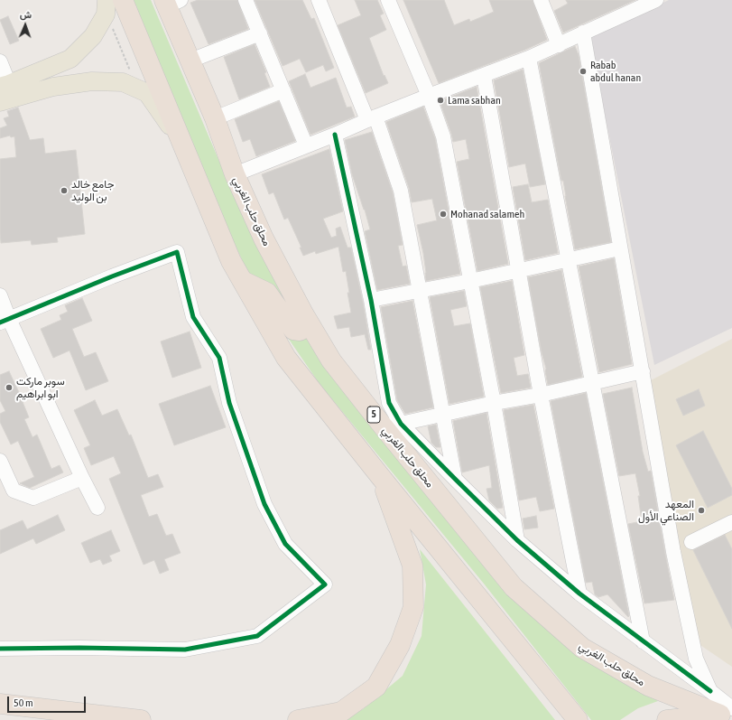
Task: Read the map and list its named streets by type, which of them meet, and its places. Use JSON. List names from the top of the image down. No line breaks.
{"streets":{"highway":["محلق حلب الغربي","5"]},"places":["Rabab abdul hanan","Lama sabhan","جامع خالد بن الوليد","Mohanad salameh","سوبر ماركت ابو ابراهيم","المعهد الصناعي الأول"],"scale_bar":"50 m","north":"top"}
